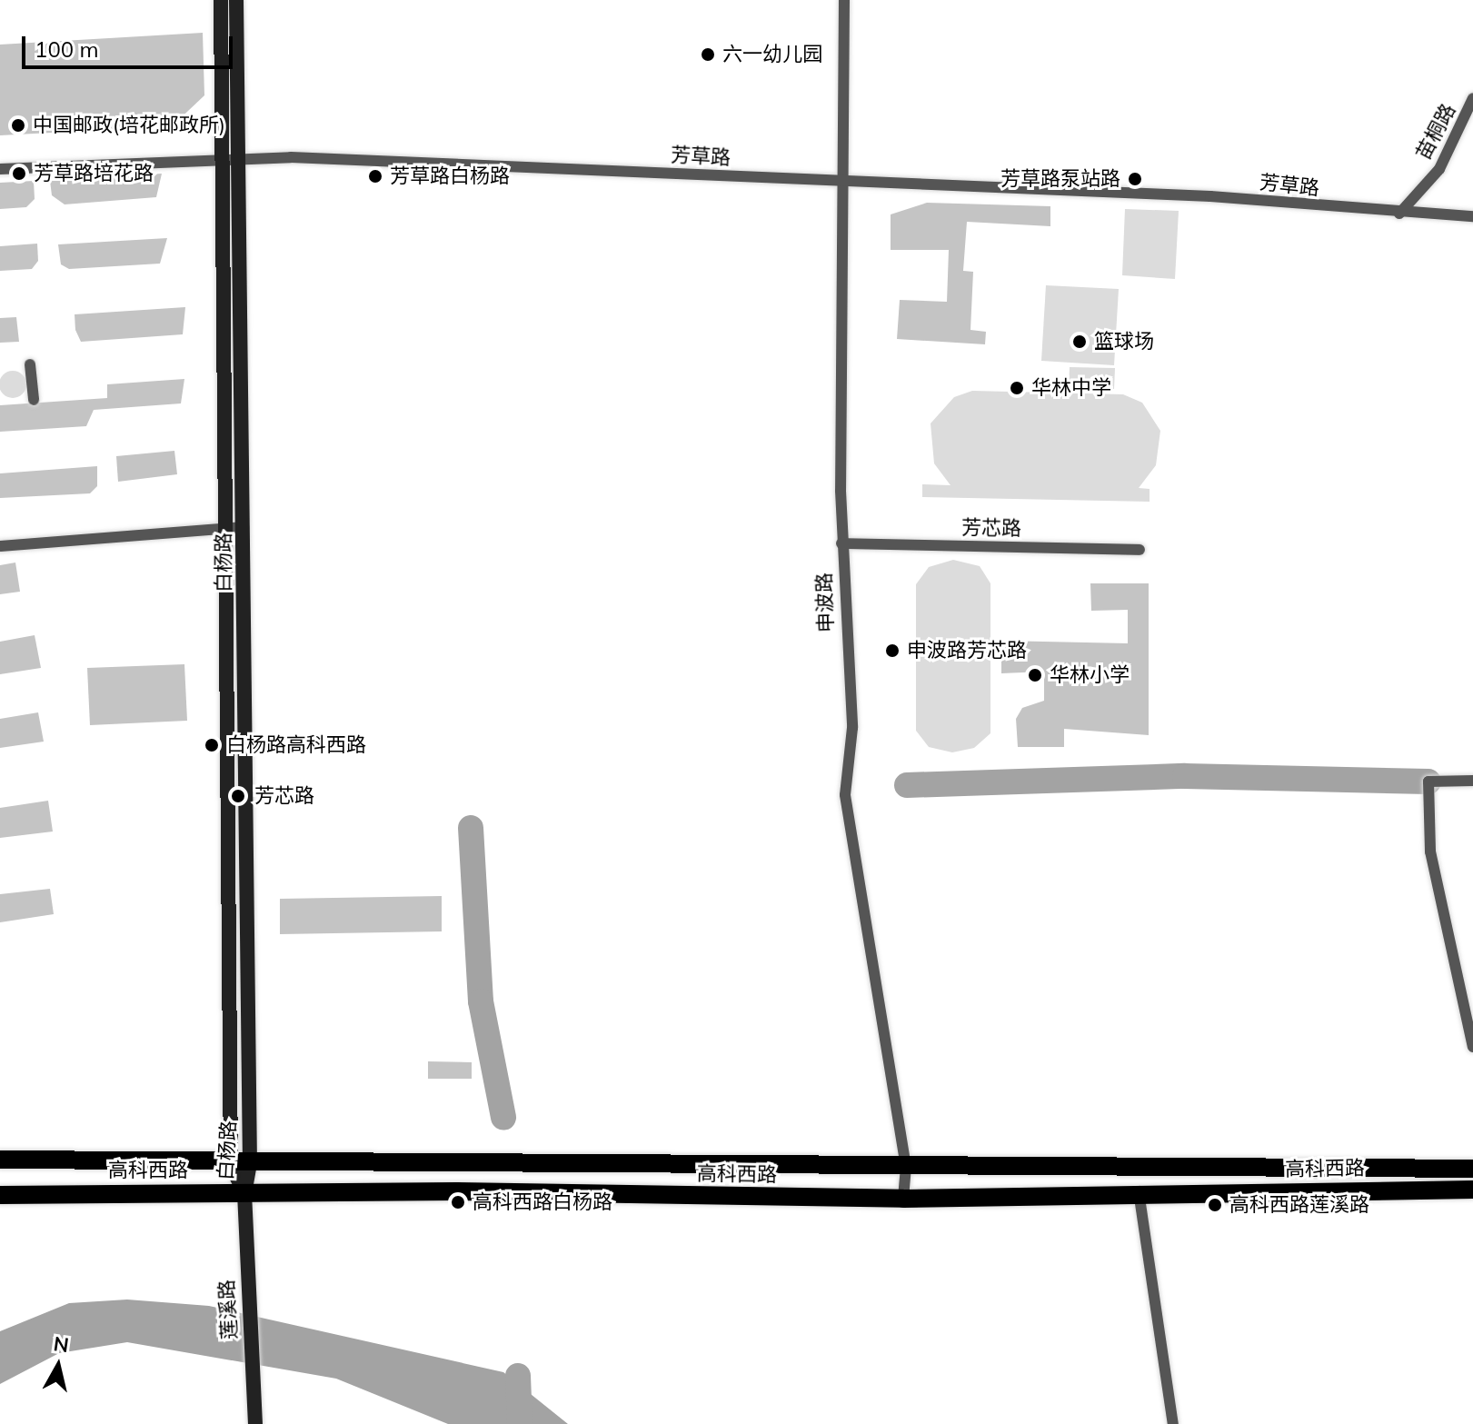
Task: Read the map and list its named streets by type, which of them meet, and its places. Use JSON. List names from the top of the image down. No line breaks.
{"streets":{"main road":["白杨路","高科西路","莲溪路"],"street":["苗桐路","芳草路","芳芯路","申波路"]},"crossings":[["苗桐路","芳草路"],["芳草路","白杨路"],["芳草路","申波路"],["芳芯路","申波路"],["白杨路","高科西路"],["白杨路","莲溪路"],["申波路","高科西路"],["高科西路","莲溪路"]],"places":["六一幼儿园","中国邮政(培花邮政所)","芳草路培花路","芳草路白杨路","芳草路泵站路","篮球场","华林中学","申波路芳芯路","华林小学","白杨路高科西路","芳芯路","高科西路白杨路","高科西路莲溪路"],"scale_bar":"100 m","north":"top"}
